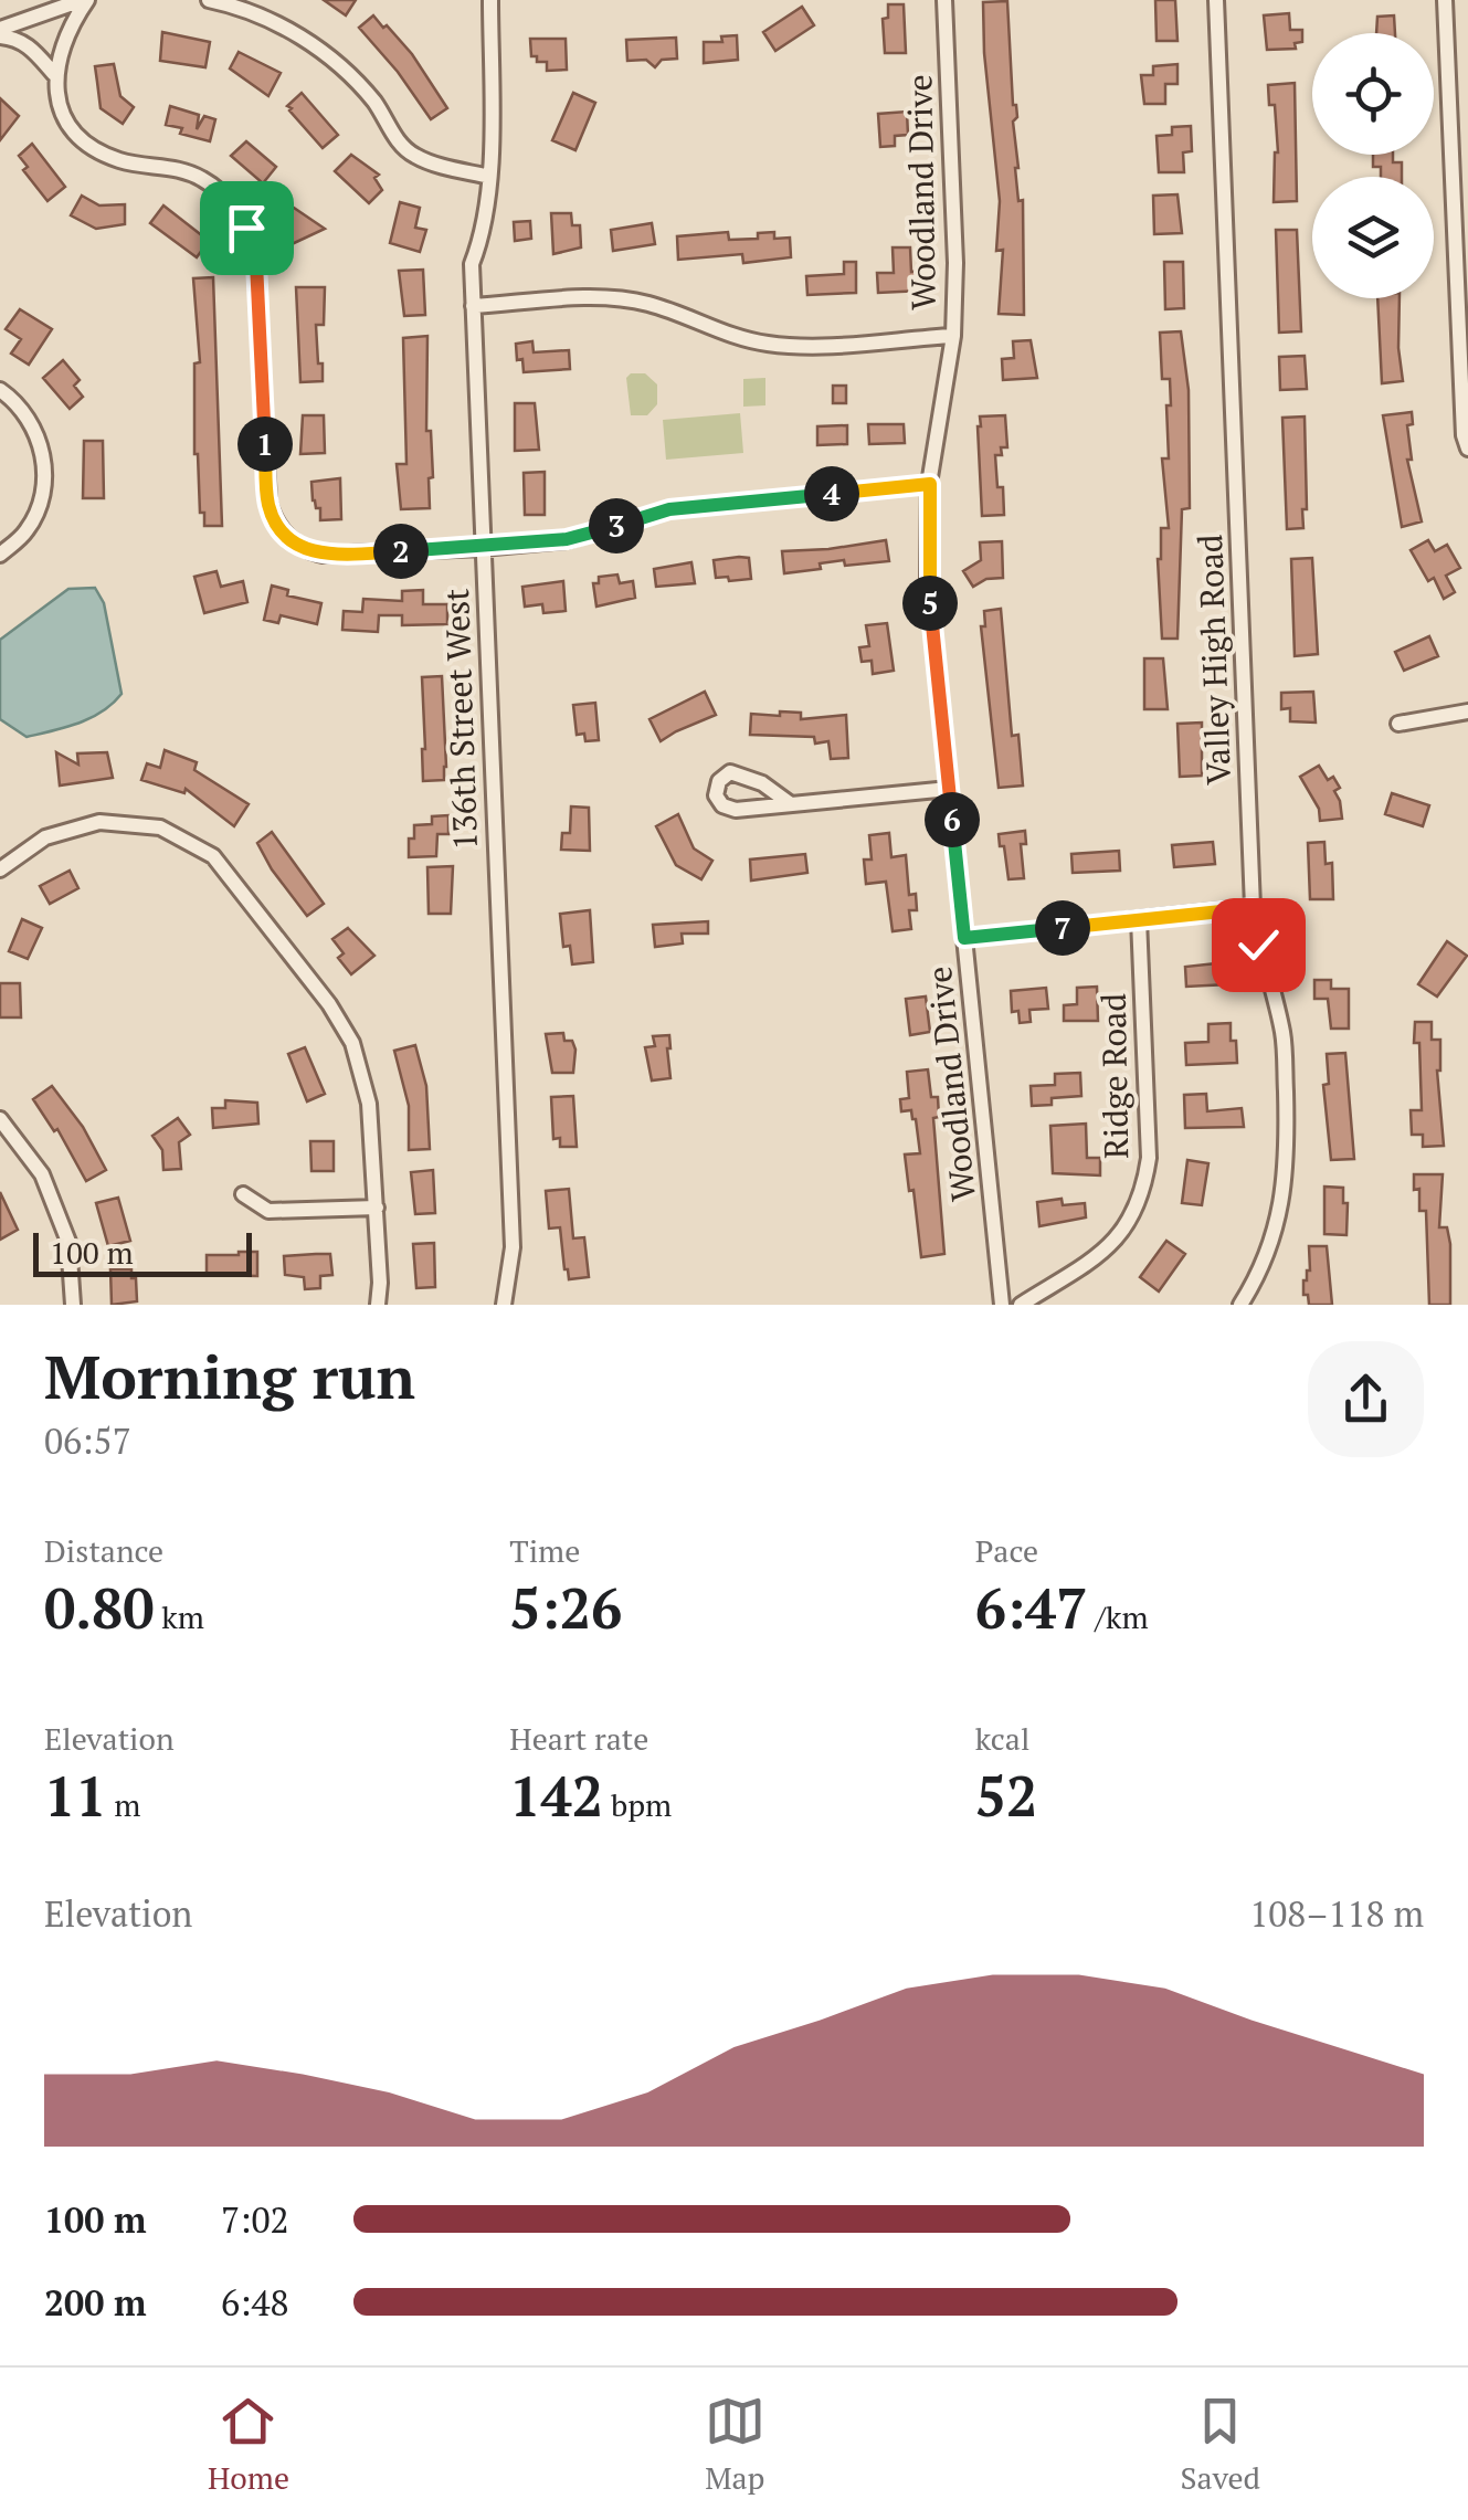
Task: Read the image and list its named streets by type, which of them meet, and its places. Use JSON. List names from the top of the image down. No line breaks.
{"streets":{"street":["Woodland Drive","Valley High Road","136th Street West","Ridge Road"]},"scale_bar":"100 m","page":{"pins":["1","4","3","2","5","6","7"],"scale":"100 m","heading":["Morning run","06:57"],"stats":[["Distance","0.80 km"],["Time","5:26"],["Pace","6:47 /km"],["Elevation","11 m"],["Heart rate","142 bpm"],["kcal","52"]],"chart":["Elevation","108–118 m"],"list":[{"name":"100 m","note":"7:02"},{"name":"200 m","note":"6:48"}],"tabs":["Home","Map","Saved"]}}
